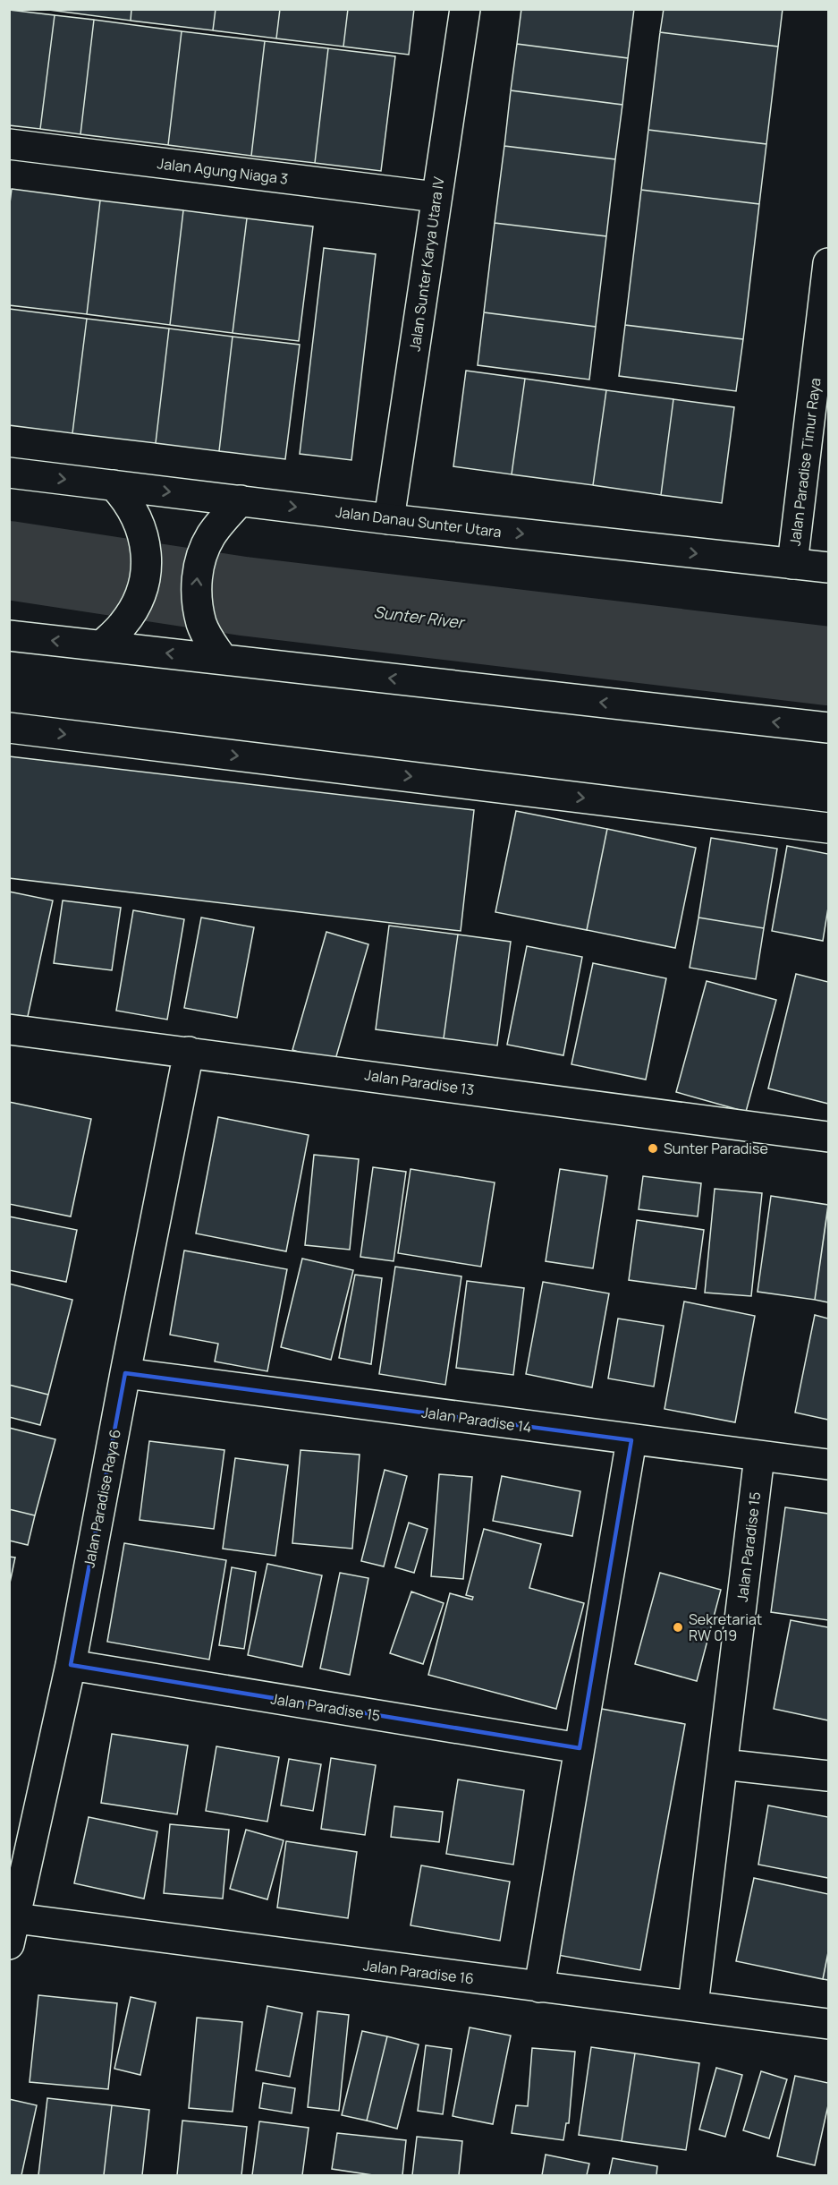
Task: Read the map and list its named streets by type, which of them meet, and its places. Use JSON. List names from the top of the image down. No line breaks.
{"streets":{"street":["Jalan Agung Niaga 3","Jalan Sunter Karya Utara IV","Jalan Paradise Timur Raya","Jalan Danau Sunter Utara","Jalan Paradise 13","Jalan Paradise 14","Jalan Paradise Raya 6","Jalan Paradise 15","Jalan Paradise 16"]},"crossings":[["Jalan Agung Niaga 3","Jalan Sunter Karya Utara IV"],["Jalan Sunter Karya Utara IV","Jalan Danau Sunter Utara"],["Jalan Paradise Timur Raya","Jalan Danau Sunter Utara"],["Jalan Paradise 13","Jalan Paradise Raya 6"],["Jalan Paradise 14","Jalan Paradise Raya 6"],["Jalan Paradise 14","Jalan Paradise 15"],["Jalan Paradise Raya 6","Jalan Paradise 15"],["Jalan Paradise Raya 6","Jalan Paradise 16"],["Jalan Paradise 15","Jalan Paradise 16"]],"water":["Sunter River"],"places":["Sunter Paradise","Sekretariat RW 019"]}
